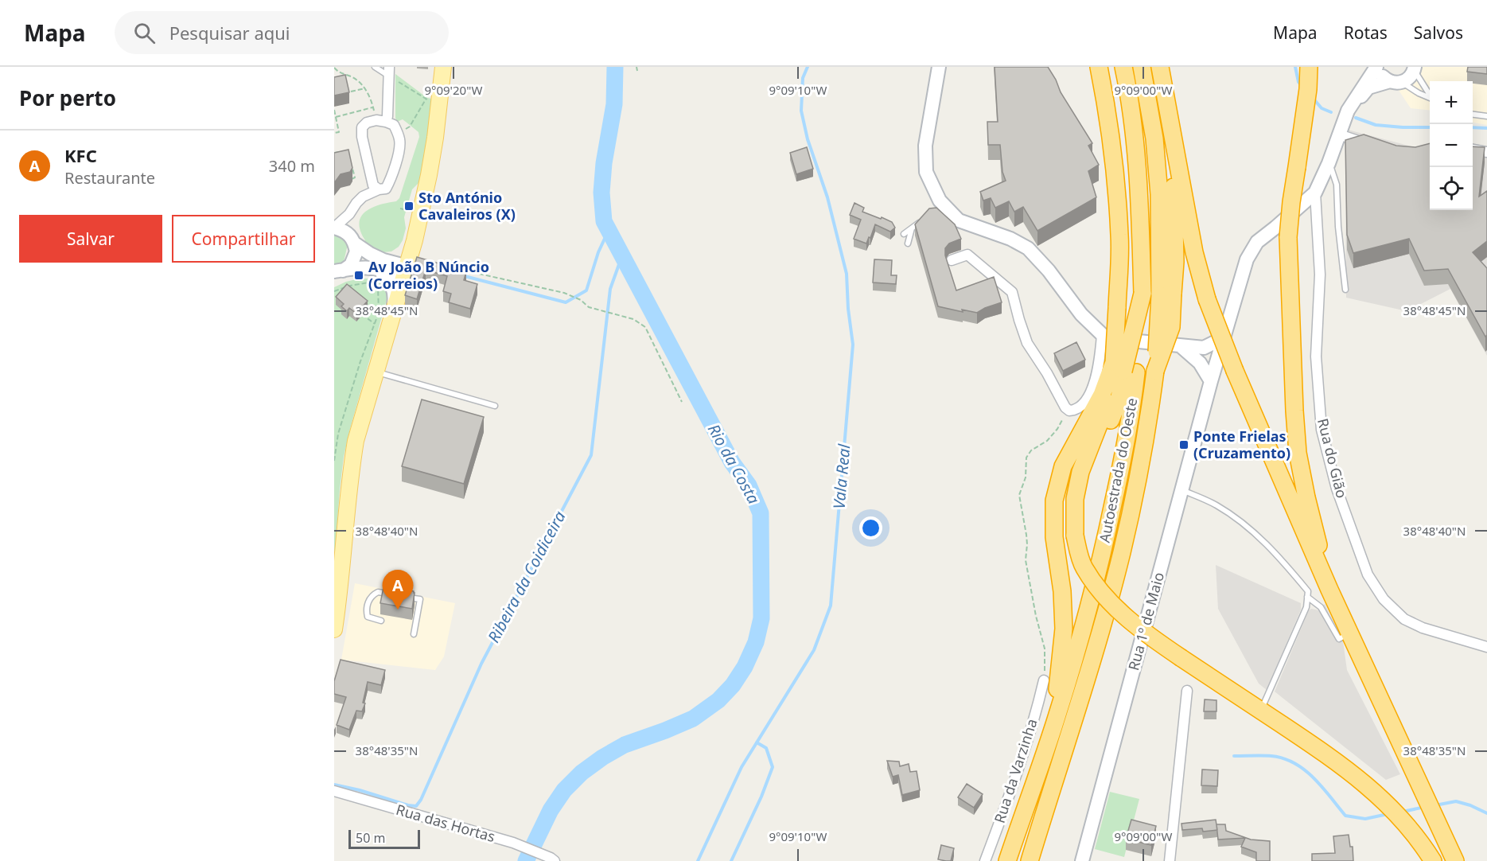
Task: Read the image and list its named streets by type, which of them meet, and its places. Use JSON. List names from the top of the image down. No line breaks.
{"streets":{"highway":["Autoestrada do Oeste"],"street":["Rua do Gião","Rua 1º de Maio","Rua da Varzinha","Rua das Hortas"]},"crossings":[["Rua do Gião","Rua 1º de Maio"]],"water":["Rio da Costa","Vala Real","Ribeira da Coidiceira"],"places":{"transit":["Sto António Cavaleiros (X)","Av João B Núncio (Correios)","Ponte Frielas (Cruzamento)"]},"scale_bar":"50 m","page":{"header":"Mapa","search":"Pesquisar aqui","nav":["Mapa","Rotas","Salvos"],"heading":"Por perto","map_buttons":["+","−"],"list":[{"mark":"A","name":"KFC","note":"Restaurante","value":"340 m"}],"buttons":["Salvar","Compartilhar"],"pins":"A","scale":"50 m"},"coordinates":["9°09'20\"W","9°09'10\"W","9°09'00\"W","38°48'45\"N","38°48'40\"N","38°48'35\"N"]}
